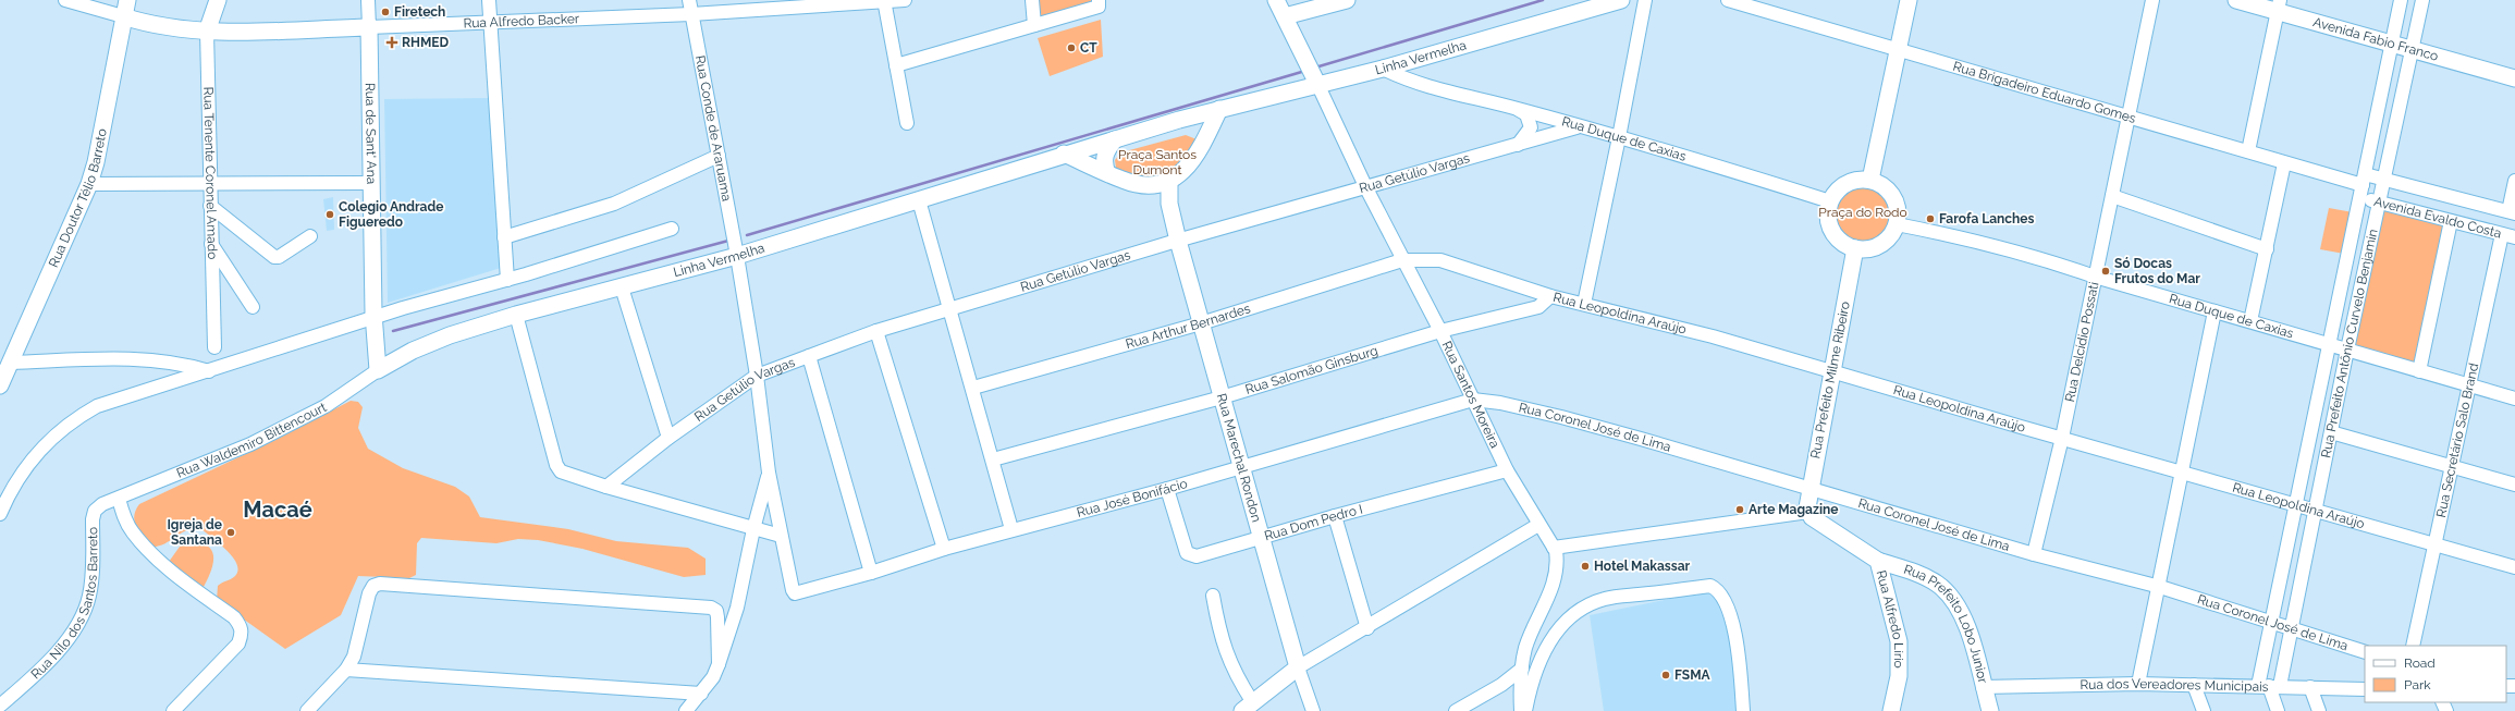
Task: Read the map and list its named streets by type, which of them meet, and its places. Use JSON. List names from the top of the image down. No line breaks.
{"streets":{"main road":["Rua Alfredo Backer","Avenida Fabio Franco","Linha Vermelha","Rua de Sant' Ana","Rua Tenente Coronel Amado","Rua Doutor Télio Barreto","Rua Prefeito Milme Ribeiro","Rua Marechal Rondon","Rua Alfredo Lírio","Rua Prefeito Lobo Junior"],"street":["Rua Brigadeiro Eduardo Gomes","Rua Conde de Araruama","Rua Duque de Caxias","Rua Getúlio Vargas","Avenida Evaldo Costa","Rua Leopoldina Araújo","Rua Arthur Bernardes","Rua Delcídio Possati","Rua Prefeito Antônio Curvelo Benjamin","Rua Salomão Ginsburg","Rua Santos Moreira","Rua Coronel José de Lima","Rua Waldemiro Bittencourt","Rua Secretário Salo Brand","Rua José Bonifácio","Rua Dom Pedro I","Rua Nilo dos Santos Barreto","Rua dos Vereadores Municipais"]},"crossings":[["Rua Alfredo Backer","Rua Conde de Araruama"],["Rua Alfredo Backer","Rua de Sant' Ana"],["Rua Alfredo Backer","Rua Tenente Coronel Amado"],["Rua Alfredo Backer","Rua Doutor Télio Barreto"],["Avenida Fabio Franco","Rua Prefeito Antônio Curvelo Benjamin"],["Linha Vermelha","Rua Conde de Araruama"],["Linha Vermelha","Rua de Sant' Ana"],["Linha Vermelha","Rua Duque de Caxias"],["Linha Vermelha","Rua Santos Moreira"],["Linha Vermelha","Rua Waldemiro Bittencourt"],["Rua Brigadeiro Eduardo Gomes","Avenida Evaldo Costa"],["Rua Brigadeiro Eduardo Gomes","Rua Delcídio Possati"],["Rua Brigadeiro Eduardo Gomes","Rua Prefeito Antônio Curvelo Benjamin"],["Rua Conde de Araruama","Rua Getúlio Vargas"],["Rua Conde de Araruama","Rua José Bonifácio"],["Rua de Sant' Ana","Rua Waldemiro Bittencourt"],["Rua Duque de Caxias","Rua Getúlio Vargas"],["Rua Duque de Caxias","Rua Delcídio Possati"],["Rua Duque de Caxias","Rua Prefeito Antônio Curvelo Benjamin"],["Rua Duque de Caxias","Rua Prefeito Milme Ribeiro"],["Rua Duque de Caxias","Rua Secretário Salo Brand"],["Rua Getúlio Vargas","Rua Santos Moreira"],["Rua Getúlio Vargas","Rua Marechal Rondon"],["Avenida Evaldo Costa","Rua Prefeito Antônio Curvelo Benjamin"],["Avenida Evaldo Costa","Rua Secretário Salo Brand"],["Rua Leopoldina Araújo","Rua Arthur Bernardes"],["Rua Leopoldina Araújo","Rua Delcídio Possati"],["Rua Leopoldina Araújo","Rua Prefeito Antônio Curvelo Benjamin"],["Rua Leopoldina Araújo","Rua Salomão Ginsburg"],["Rua Leopoldina Araújo","Rua Prefeito Milme Ribeiro"],["Rua Leopoldina Araújo","Rua Santos Moreira"],["Rua Leopoldina Araújo","Rua Secretário Salo Brand"],["Rua Arthur Bernardes","Rua Santos Moreira"],["Rua Arthur Bernardes","Rua Marechal Rondon"],["Rua Delcídio Possati","Rua Coronel José de Lima"],["Rua Prefeito Antônio Curvelo Benjamin","Rua Coronel José de Lima"],["Rua Prefeito Antônio Curvelo Benjamin","Rua dos Vereadores Municipais"],["Rua Salomão Ginsburg","Rua Santos Moreira"],["Rua Salomão Ginsburg","Rua Marechal Rondon"],["Rua Prefeito Milme Ribeiro","Rua Coronel José de Lima"],["Rua Prefeito Milme Ribeiro","Rua Alfredo Lírio"],["Rua Santos Moreira","Rua Coronel José de Lima"],["Rua Santos Moreira","Rua José Bonifácio"],["Rua Santos Moreira","Rua Dom Pedro I"],["Rua Coronel José de Lima","Rua José Bonifácio"],["Rua Waldemiro Bittencourt","Rua Nilo dos Santos Barreto"],["Rua Marechal Rondon","Rua José Bonifácio"],["Rua Marechal Rondon","Rua Dom Pedro I"],["Rua José Bonifácio","Rua Dom Pedro I"],["Rua Alfredo Lírio","Rua Prefeito Lobo Junior"],["Rua Prefeito Lobo Junior","Rua dos Vereadores Municipais"]],"districts":["Macaé"],"parks":["Praça Santos Dumont","Praça do Rodo"],"places":{"other":["Firetech","CT","Colegio Andrade Figueredo","Farofa Lanches","Só Docas Frutos do Mar","Arte Magazine","Igreja de Santana","Hotel Makassar","FSMA"],"health":["RHMED"]},"legend":["Road","Park"]}
